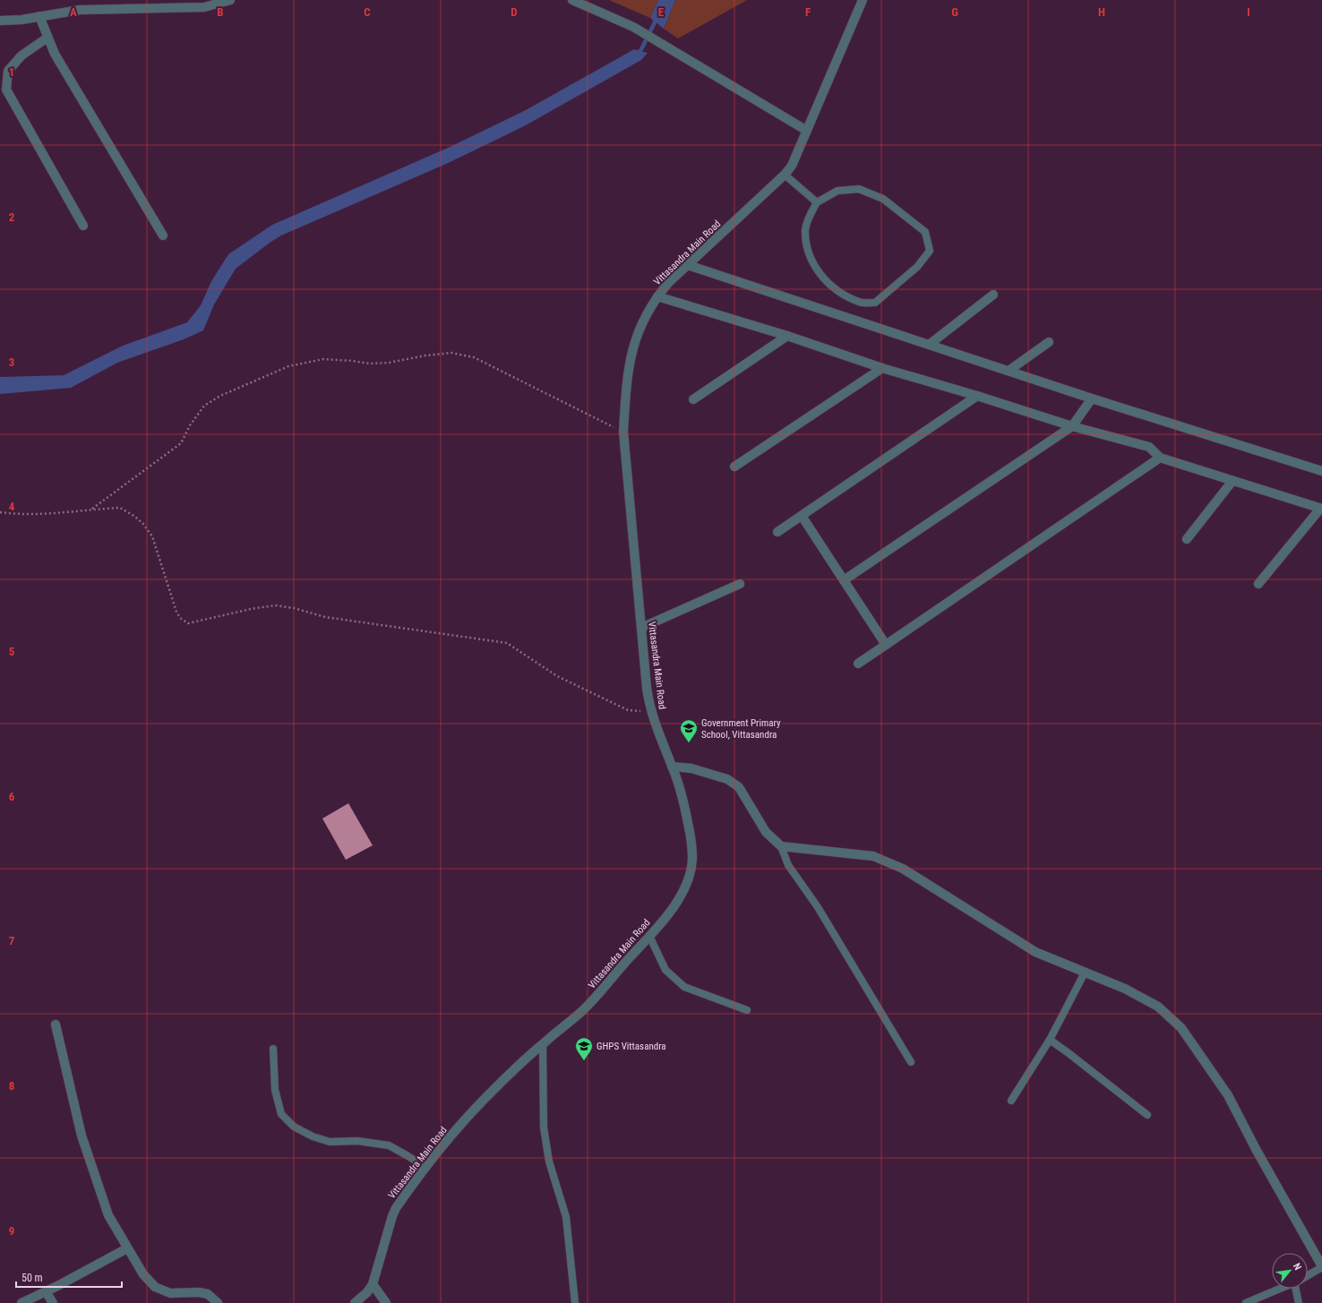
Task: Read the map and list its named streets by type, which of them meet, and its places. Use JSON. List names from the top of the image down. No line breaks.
{"streets":{"street":["Vittasandra Main Road"]},"places":{"school or university":["Government Primary School, Vittasandra","GHPS Vittasandra"]},"scale_bar":"50 m","north":"top right","grid":{"columns":["A","B","C","D","E","F","G","H","I"],"rows":["1","2","3","4","5","6","7","8","9"]}}
